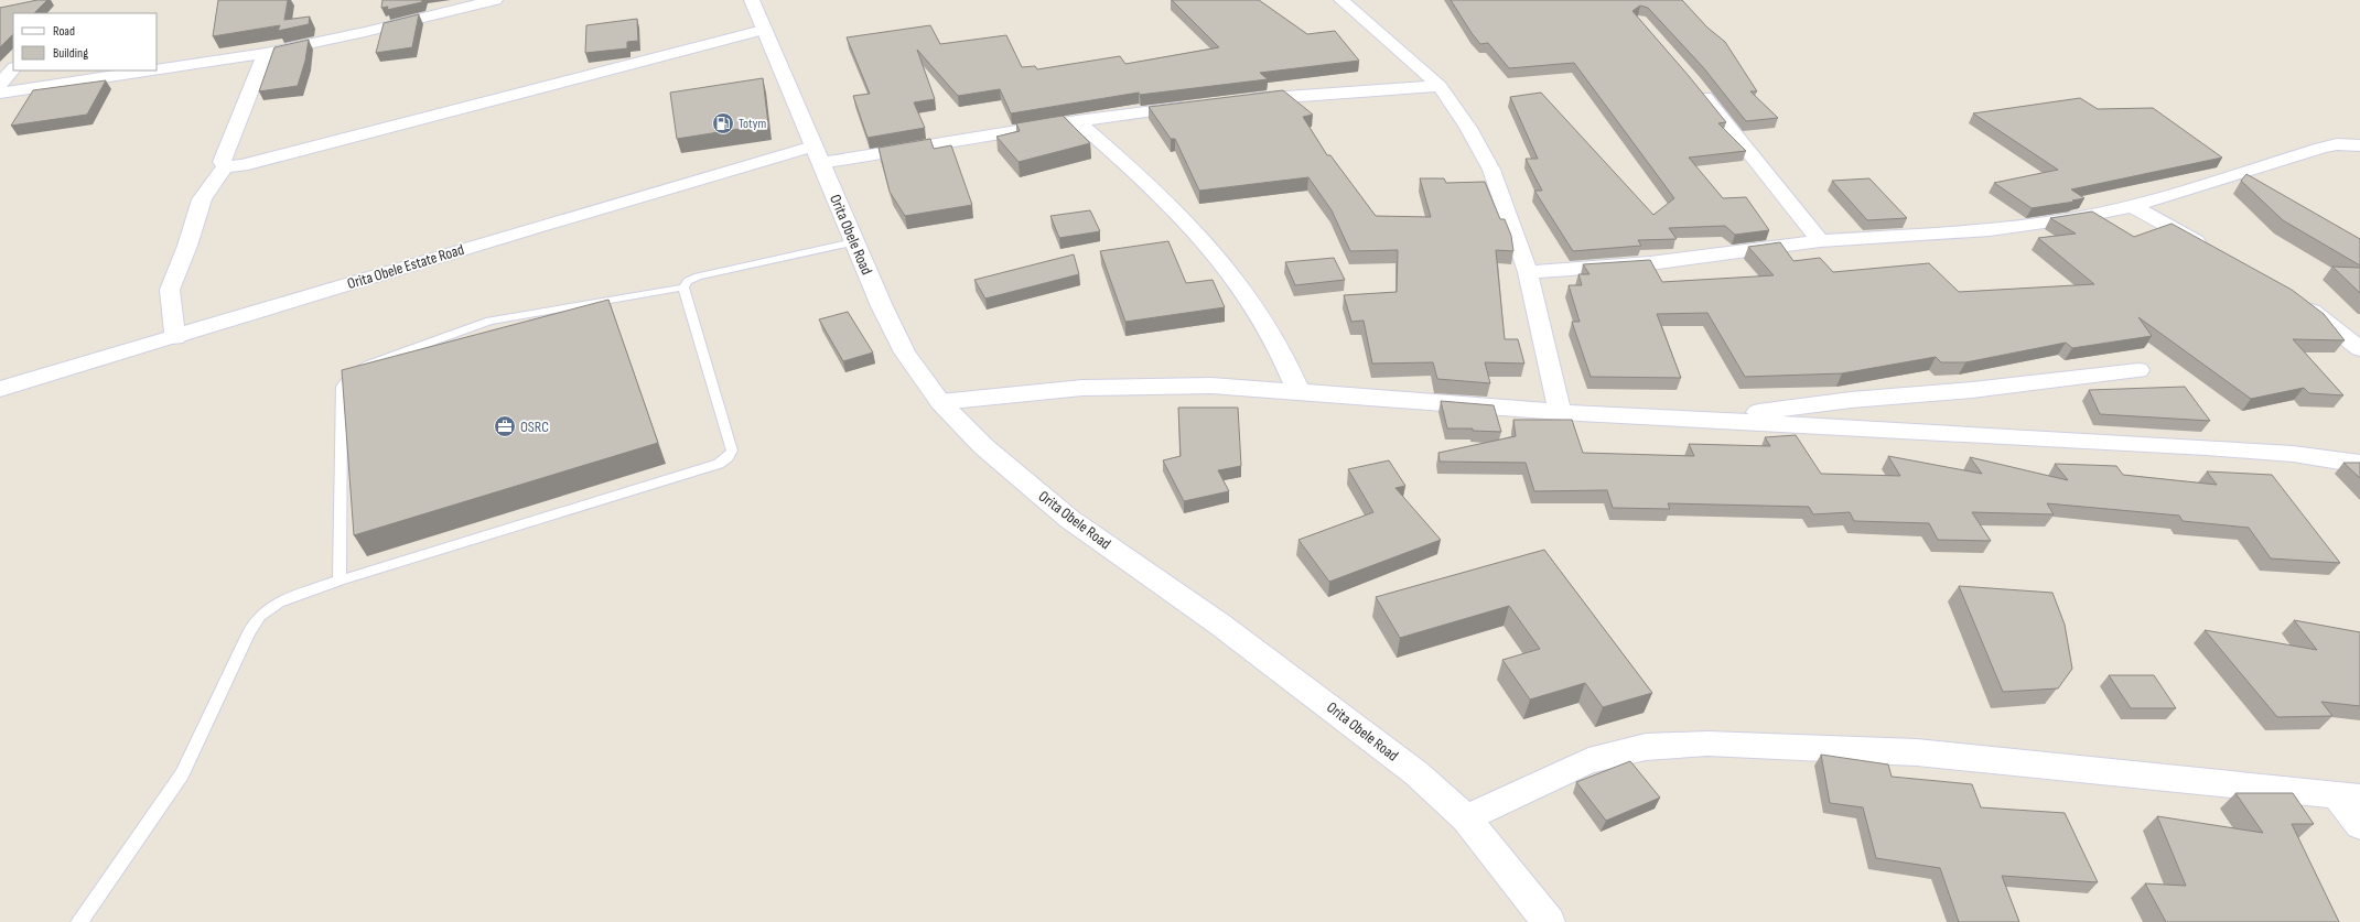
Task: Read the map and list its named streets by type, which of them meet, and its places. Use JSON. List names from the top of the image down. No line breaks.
{"streets":{"street":["Orita Obele Road","Orita Obele Estate Road"]},"crossings":[["Orita Obele Road","Orita Obele Estate Road"]],"places":{"fuel station":["Totym"],"office":["OSRC"]},"legend":["Road","Building"]}
